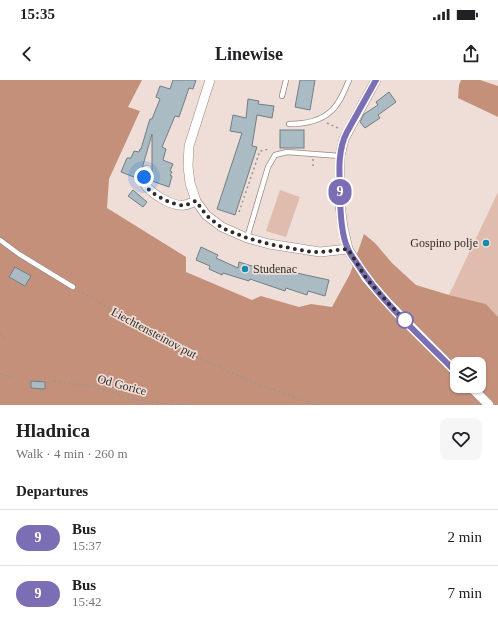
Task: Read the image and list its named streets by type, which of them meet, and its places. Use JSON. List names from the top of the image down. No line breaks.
{"streets":{"path":["Liechtensteinov put","Od Gorice"]},"places":["Gospino polje","Studenac"],"lines":["bus line 9"],"page":{"status":"15:35","header":"Linewise","on_map":"9","heading":[["Hladnica","Walk · 4 min · 260 m"],"Departures"],"list":[{"mark":"9","name":"Bus","note":"15:37","value":"2 min"},{"mark":"9","name":"Bus","note":"15:42","value":"7 min"}]}}
